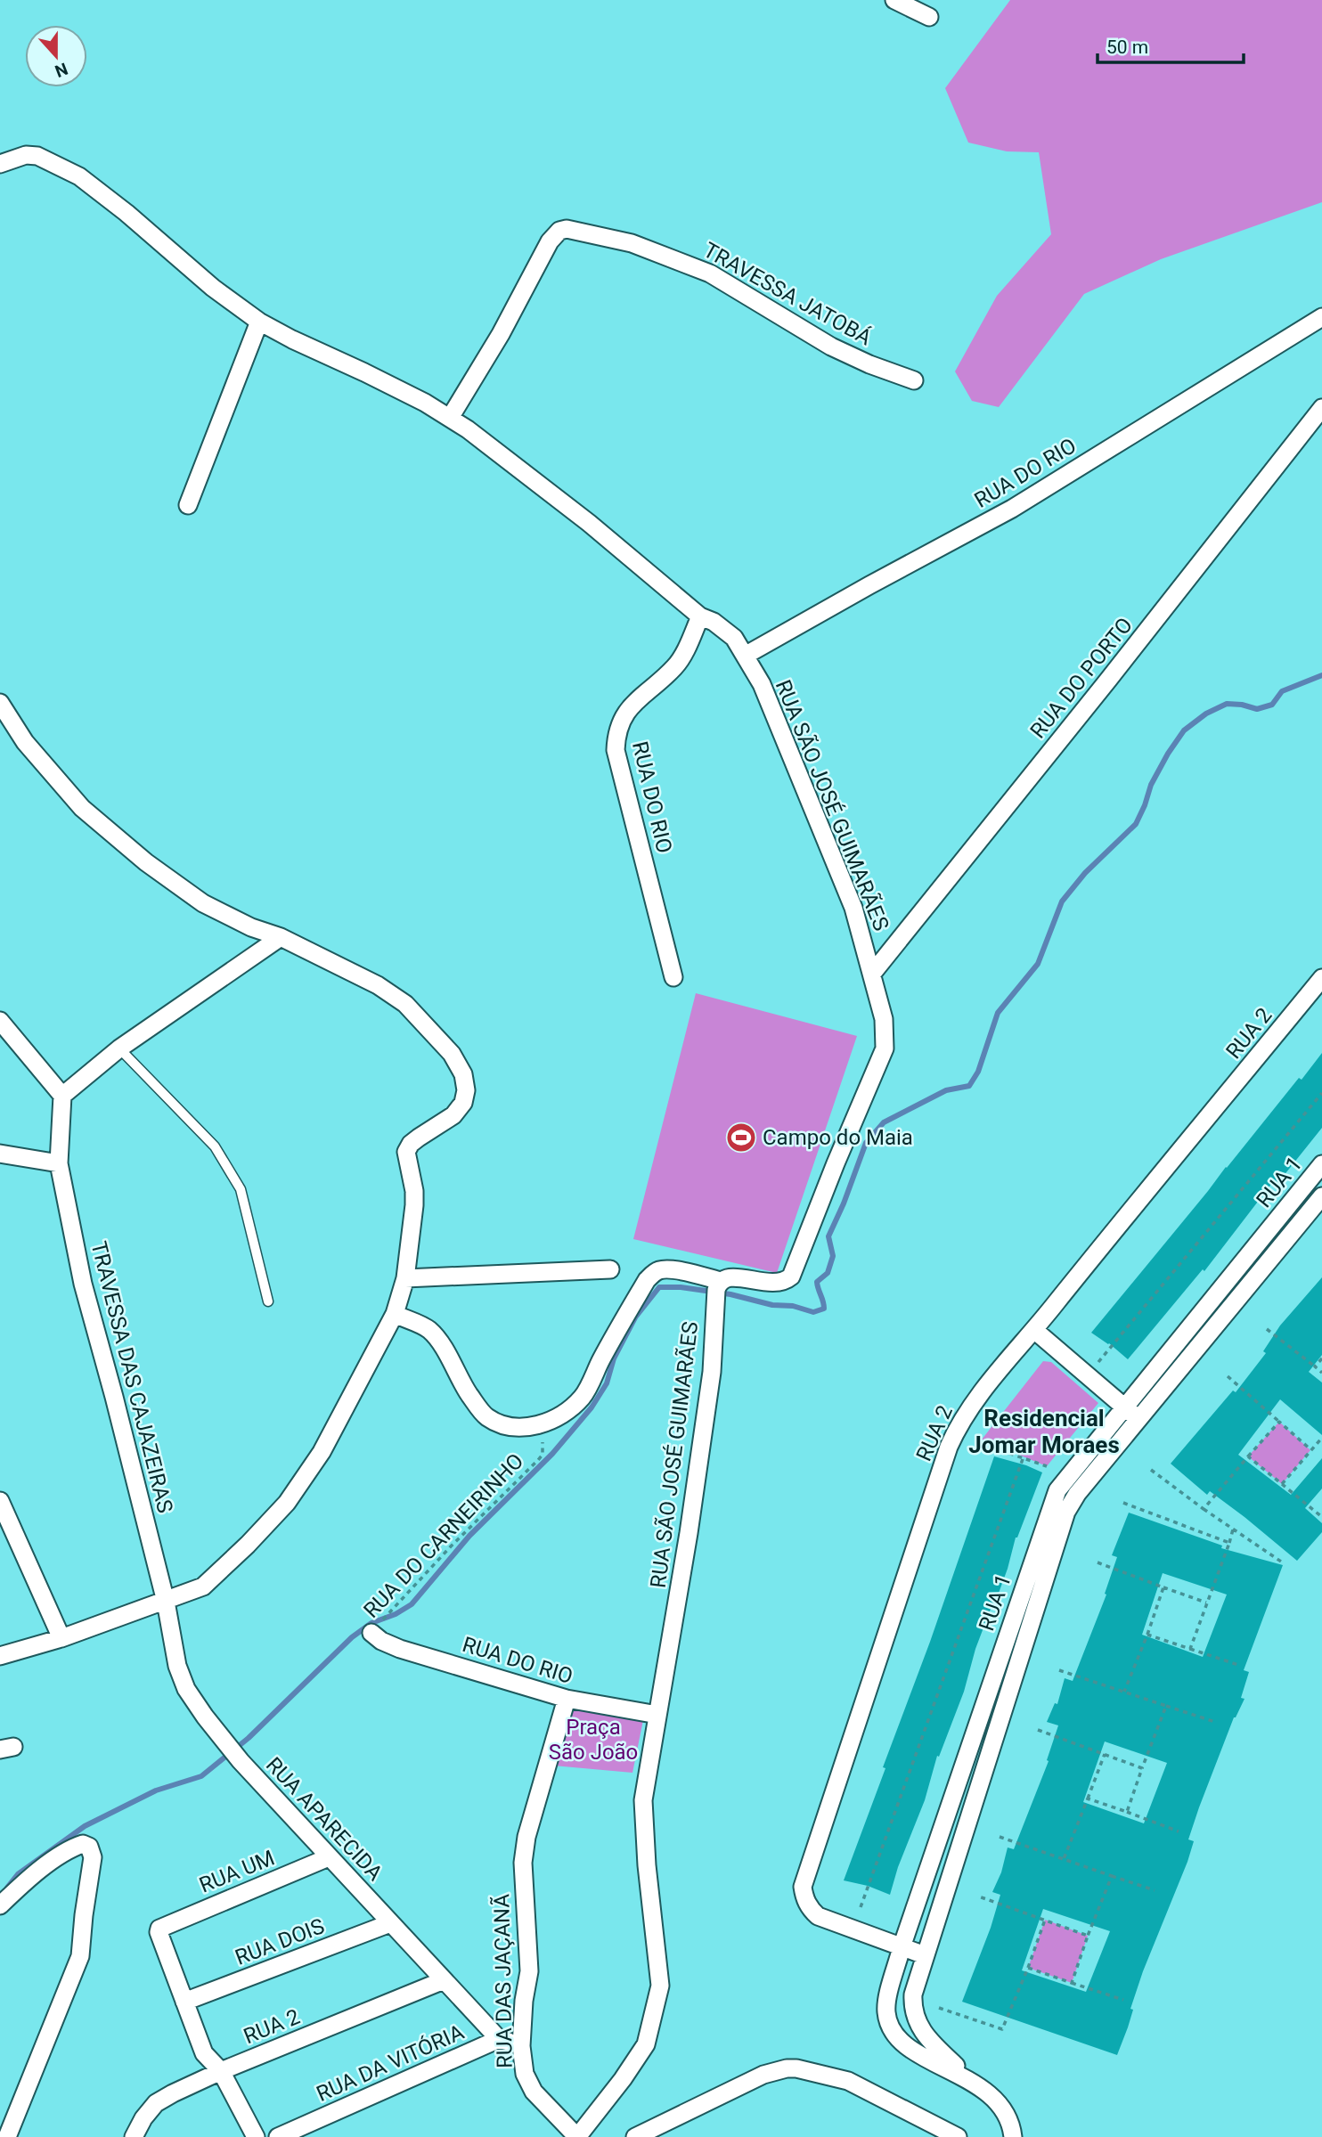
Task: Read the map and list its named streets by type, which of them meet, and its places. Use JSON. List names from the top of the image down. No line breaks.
{"streets":{"street":["TRAVESSA JATOBÁ","RUA DO RIO","RUA DO PORTO","RUA SÃO JOSÉ GUIMARÃES","RUA 2","RUA 1","TRAVESSA DAS CAJAZEIRAS","RUA APARECIDA","RUA UM","RUA DOIS","RUA DAS JAÇANÃ","RUA DA VITÓRIA"],"path":["RUA DO CARNEIRINHO"]},"crossings":[["TRAVESSA JATOBÁ","RUA SÃO JOSÉ GUIMARÃES"],["RUA DO RIO","RUA SÃO JOSÉ GUIMARÃES"],["RUA DO RIO","RUA DO CARNEIRINHO"],["RUA DO RIO","RUA DAS JAÇANÃ"],["RUA DO PORTO","RUA SÃO JOSÉ GUIMARÃES"],["RUA SÃO JOSÉ GUIMARÃES","RUA DAS JAÇANÃ"],["RUA 2","RUA 1"],["RUA 2","RUA APARECIDA"],["TRAVESSA DAS CAJAZEIRAS","RUA APARECIDA"],["RUA APARECIDA","RUA UM"],["RUA APARECIDA","RUA DOIS"],["RUA APARECIDA","RUA DA VITÓRIA"],["RUA UM","RUA DOIS"],["RUA DAS JAÇANÃ","RUA DA VITÓRIA"]],"districts":["Residencial Jomar Moraes"],"parks":["Praça São João"],"places":{"sports":["Campo do Maia"]},"scale_bar":"50 m","north":"bottom"}
